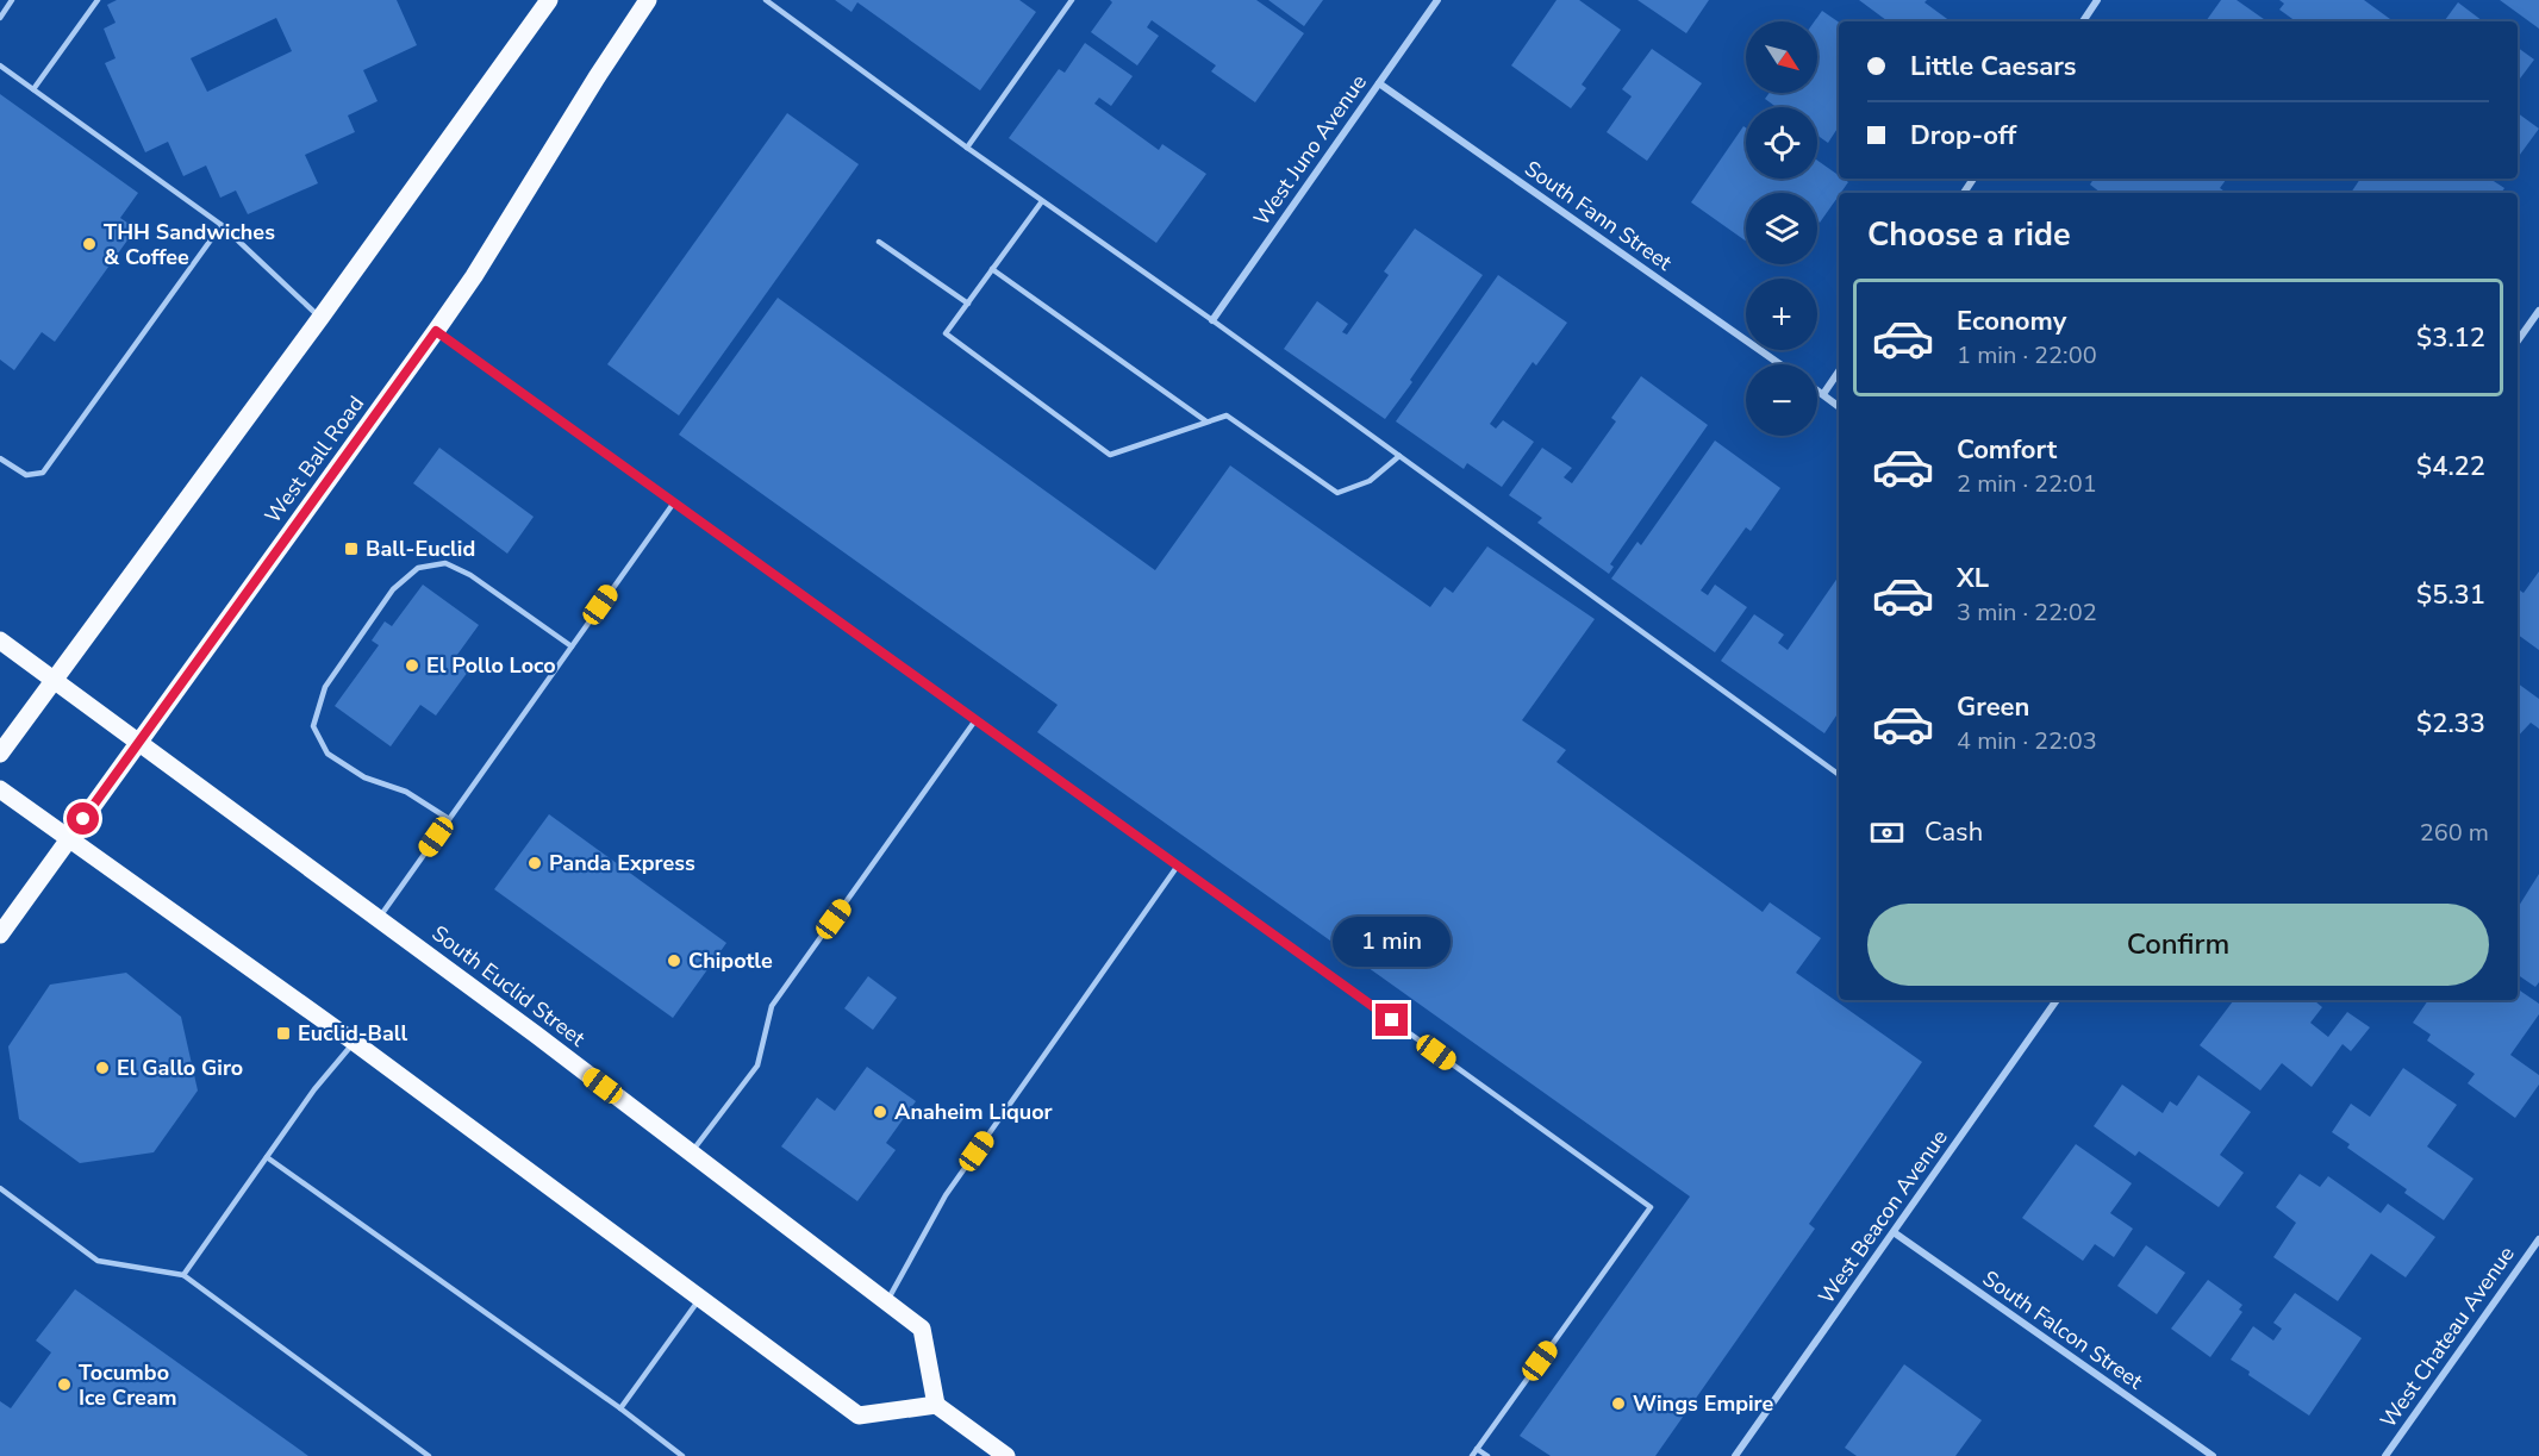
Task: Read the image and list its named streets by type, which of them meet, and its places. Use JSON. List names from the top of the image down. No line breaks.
{"streets":{"main road":["West Ball Road","South Euclid Street"],"street":["West Juno Avenue","South Fann Street","West Beacon Avenue","South Falcon Street","West Chateau Avenue"]},"crossings":[["West Juno Avenue","South Fann Street"],["West Ball Road","South Euclid Street"],["West Beacon Avenue","South Falcon Street"]],"places":{"other":["THH Sandwiches & Coffee","El Pollo Loco","Panda Express","Chipotle","El Gallo Giro","Anaheim Liquor","Tocumbo Ice Cream","Wings Empire"],"transit":["Ball-Euclid","Euclid-Ball"]},"north":"bottom right","page":{"map_buttons":["+","−"],"banner":["Little Caesars","Drop-off"],"heading":"Choose a ride","list":[{"name":"Economy","note":"1 min · 22:00","value":"$3.12"},{"name":"Comfort","note":"2 min · 22:01","value":"$4.22"},{"name":"XL","note":"3 min · 22:02","value":"$5.31"},{"name":"Green","note":"4 min · 22:03","value":"$2.33"}],"pay":["Cash","260 m"],"buttons":"Confirm","bubble":"1 min"}}
